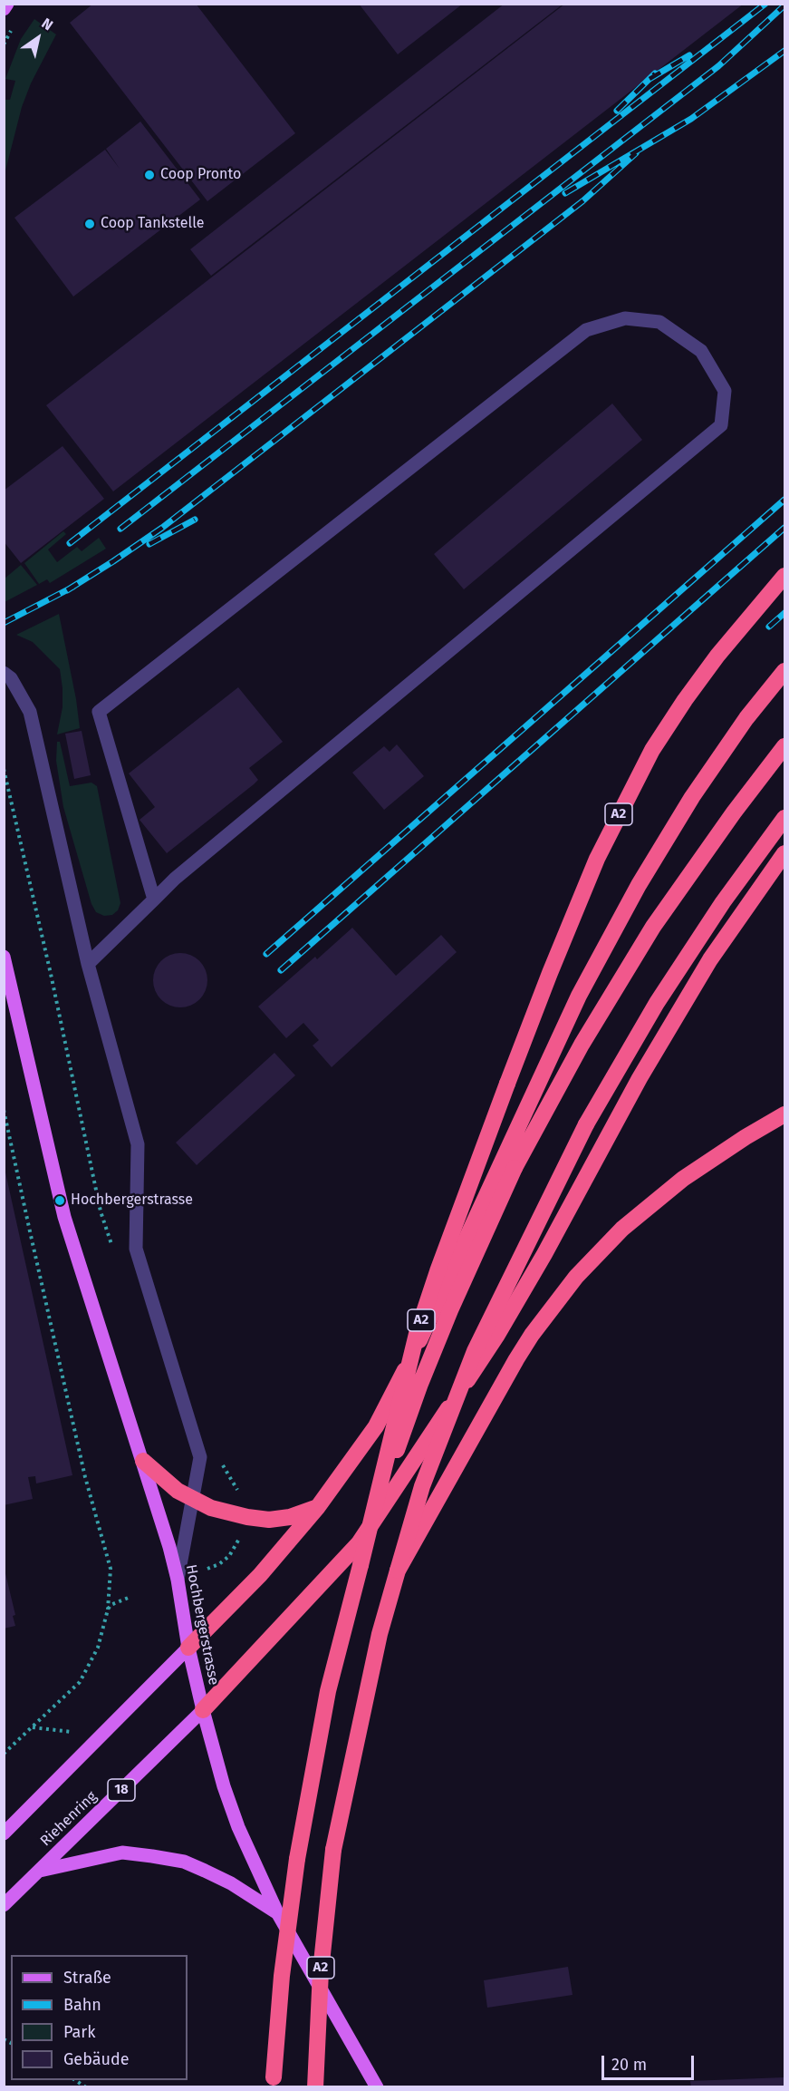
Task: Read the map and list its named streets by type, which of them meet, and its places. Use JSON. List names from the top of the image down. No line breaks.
{"streets":{"highway":["A2"],"main road":["Hochbergerstrasse","18","Riehenring"]},"crossings":[["Hochbergerstrasse","Riehenring"]],"places":["Coop Pronto","Coop Tankstelle","Hochbergerstrasse"],"legend":["Straße","Bahn","Park","Gebäude"],"scale_bar":"20 m","north":"top right"}
